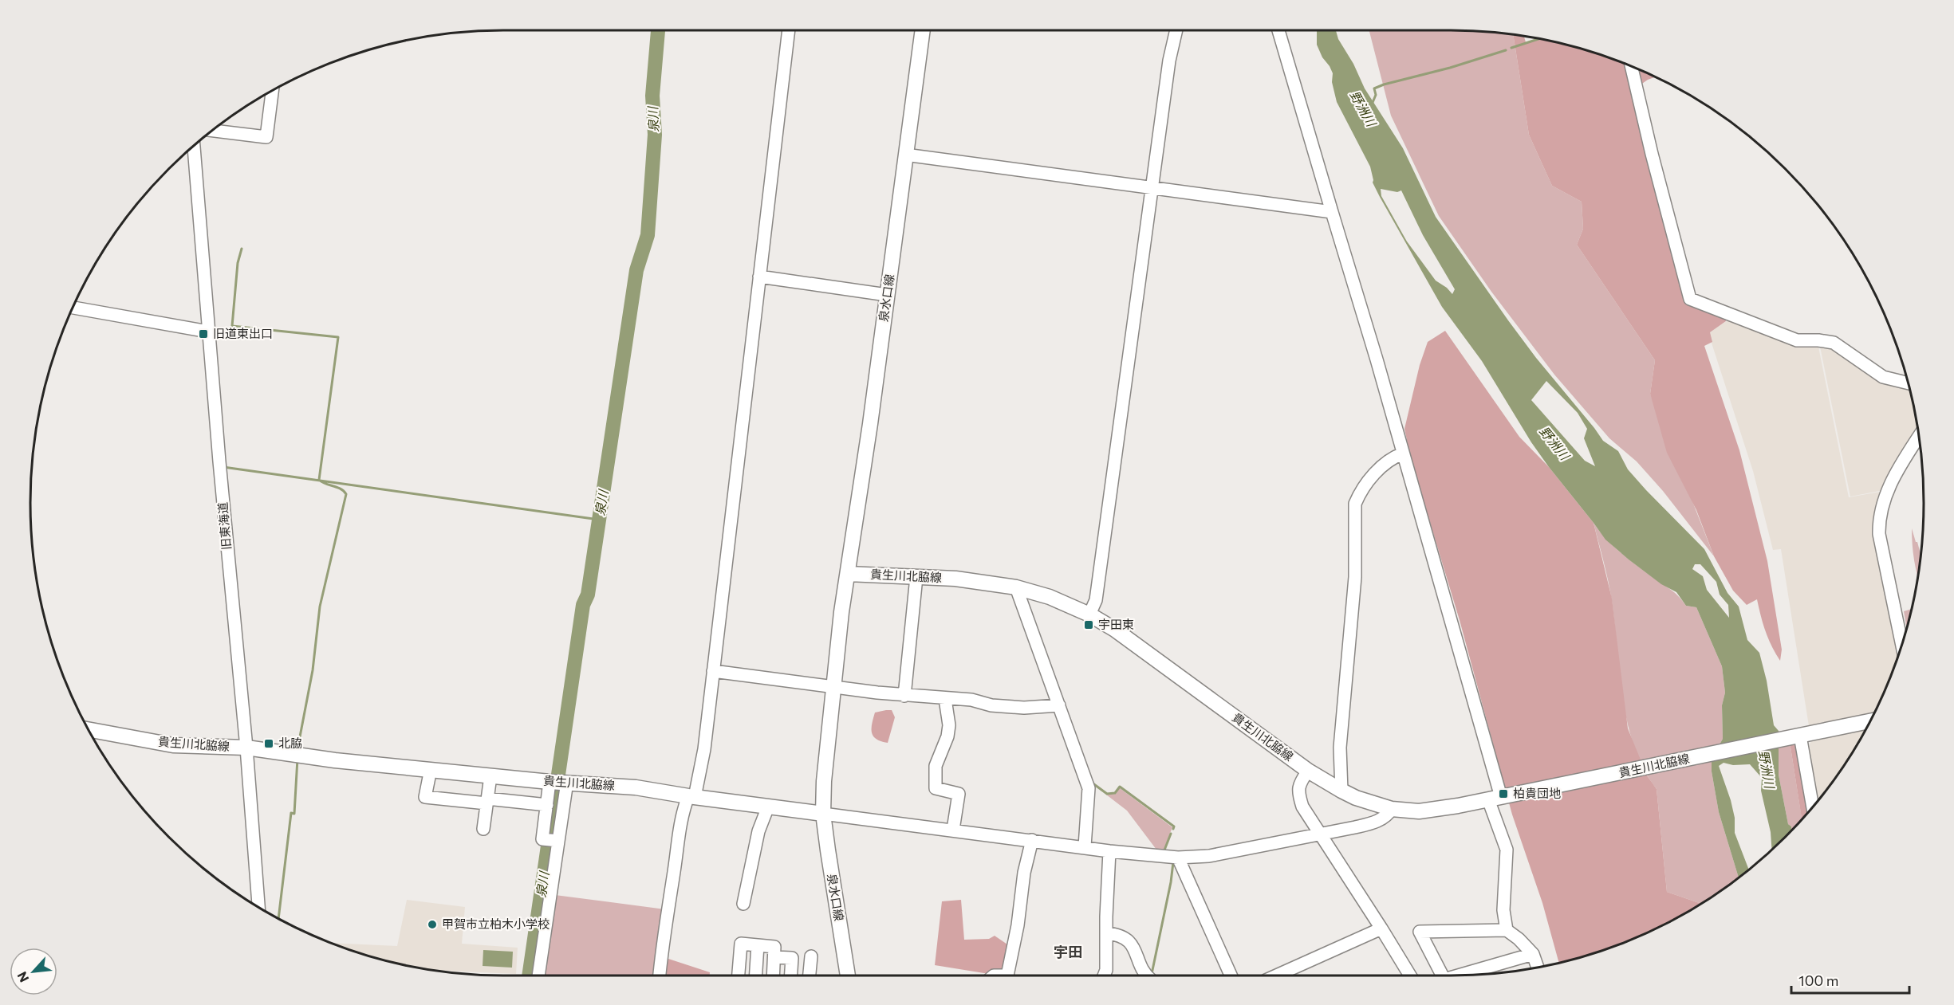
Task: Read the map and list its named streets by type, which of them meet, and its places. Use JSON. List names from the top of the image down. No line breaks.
{"streets":{"main road":["泉水口線","貴生川北脇線"],"street":["旧東海道"]},"crossings":[["泉水口線","貴生川北脇線"],["旧東海道","貴生川北脇線"]],"districts":["宇田"],"water":["野洲川","泉川"],"places":{"transit":["旧道東出口","宇田東","北脇","柏貴団地"],"other":["甲賀市立柏木小学校"]},"scale_bar":"100 m","north":"bottom left"}
